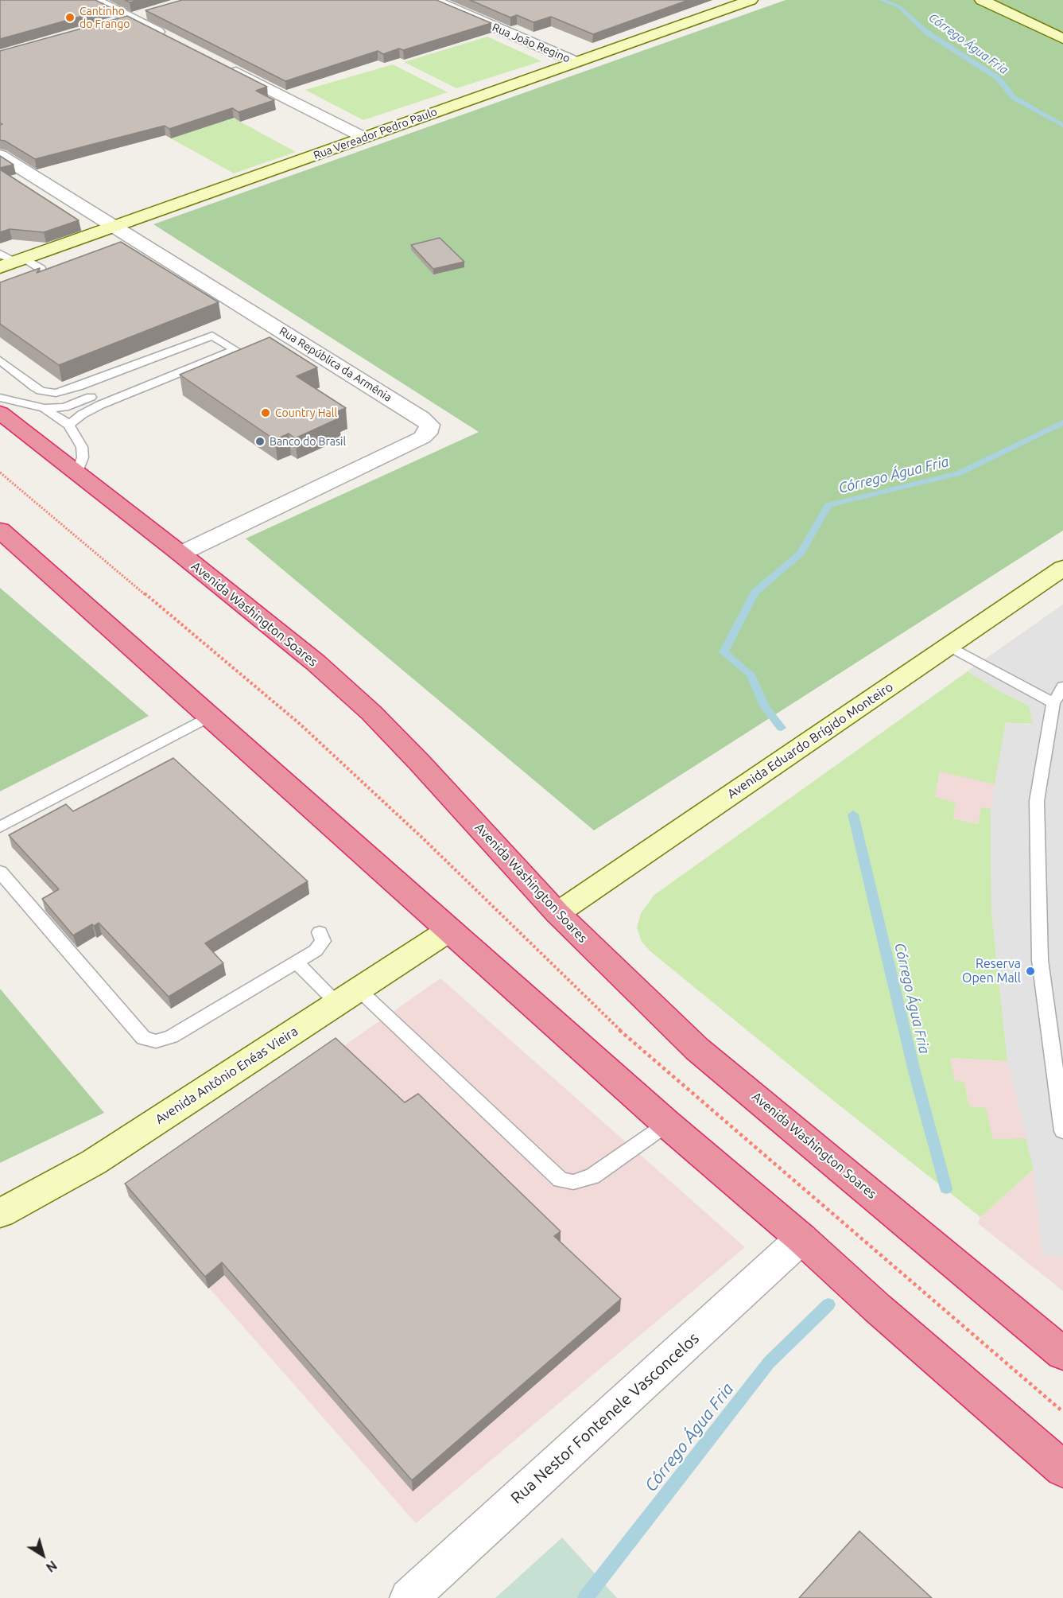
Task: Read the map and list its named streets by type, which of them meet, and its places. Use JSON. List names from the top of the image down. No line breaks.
{"streets":{"highway":["Avenida Washington Soares"],"street":["Rua João Regino","Rua Vereador Pedro Paulo","Rua República da Armênia","Avenida Eduardo Brígido Monteiro","Avenida Antônio Enéas Vieira","Rua Nestor Fontenele Vasconcelos"]},"crossings":[["Rua João Regino","Rua Vereador Pedro Paulo"],["Rua Vereador Pedro Paulo","Rua República da Armênia"],["Rua República da Armênia","Avenida Washington Soares"],["Avenida Washington Soares","Avenida Eduardo Brígido Monteiro"]],"water":["Córrego Água Fria"],"places":["Cantinho do Frango","Country Hall","Banco do Brasil","Reserva Open Mall"],"north":"bottom right"}
